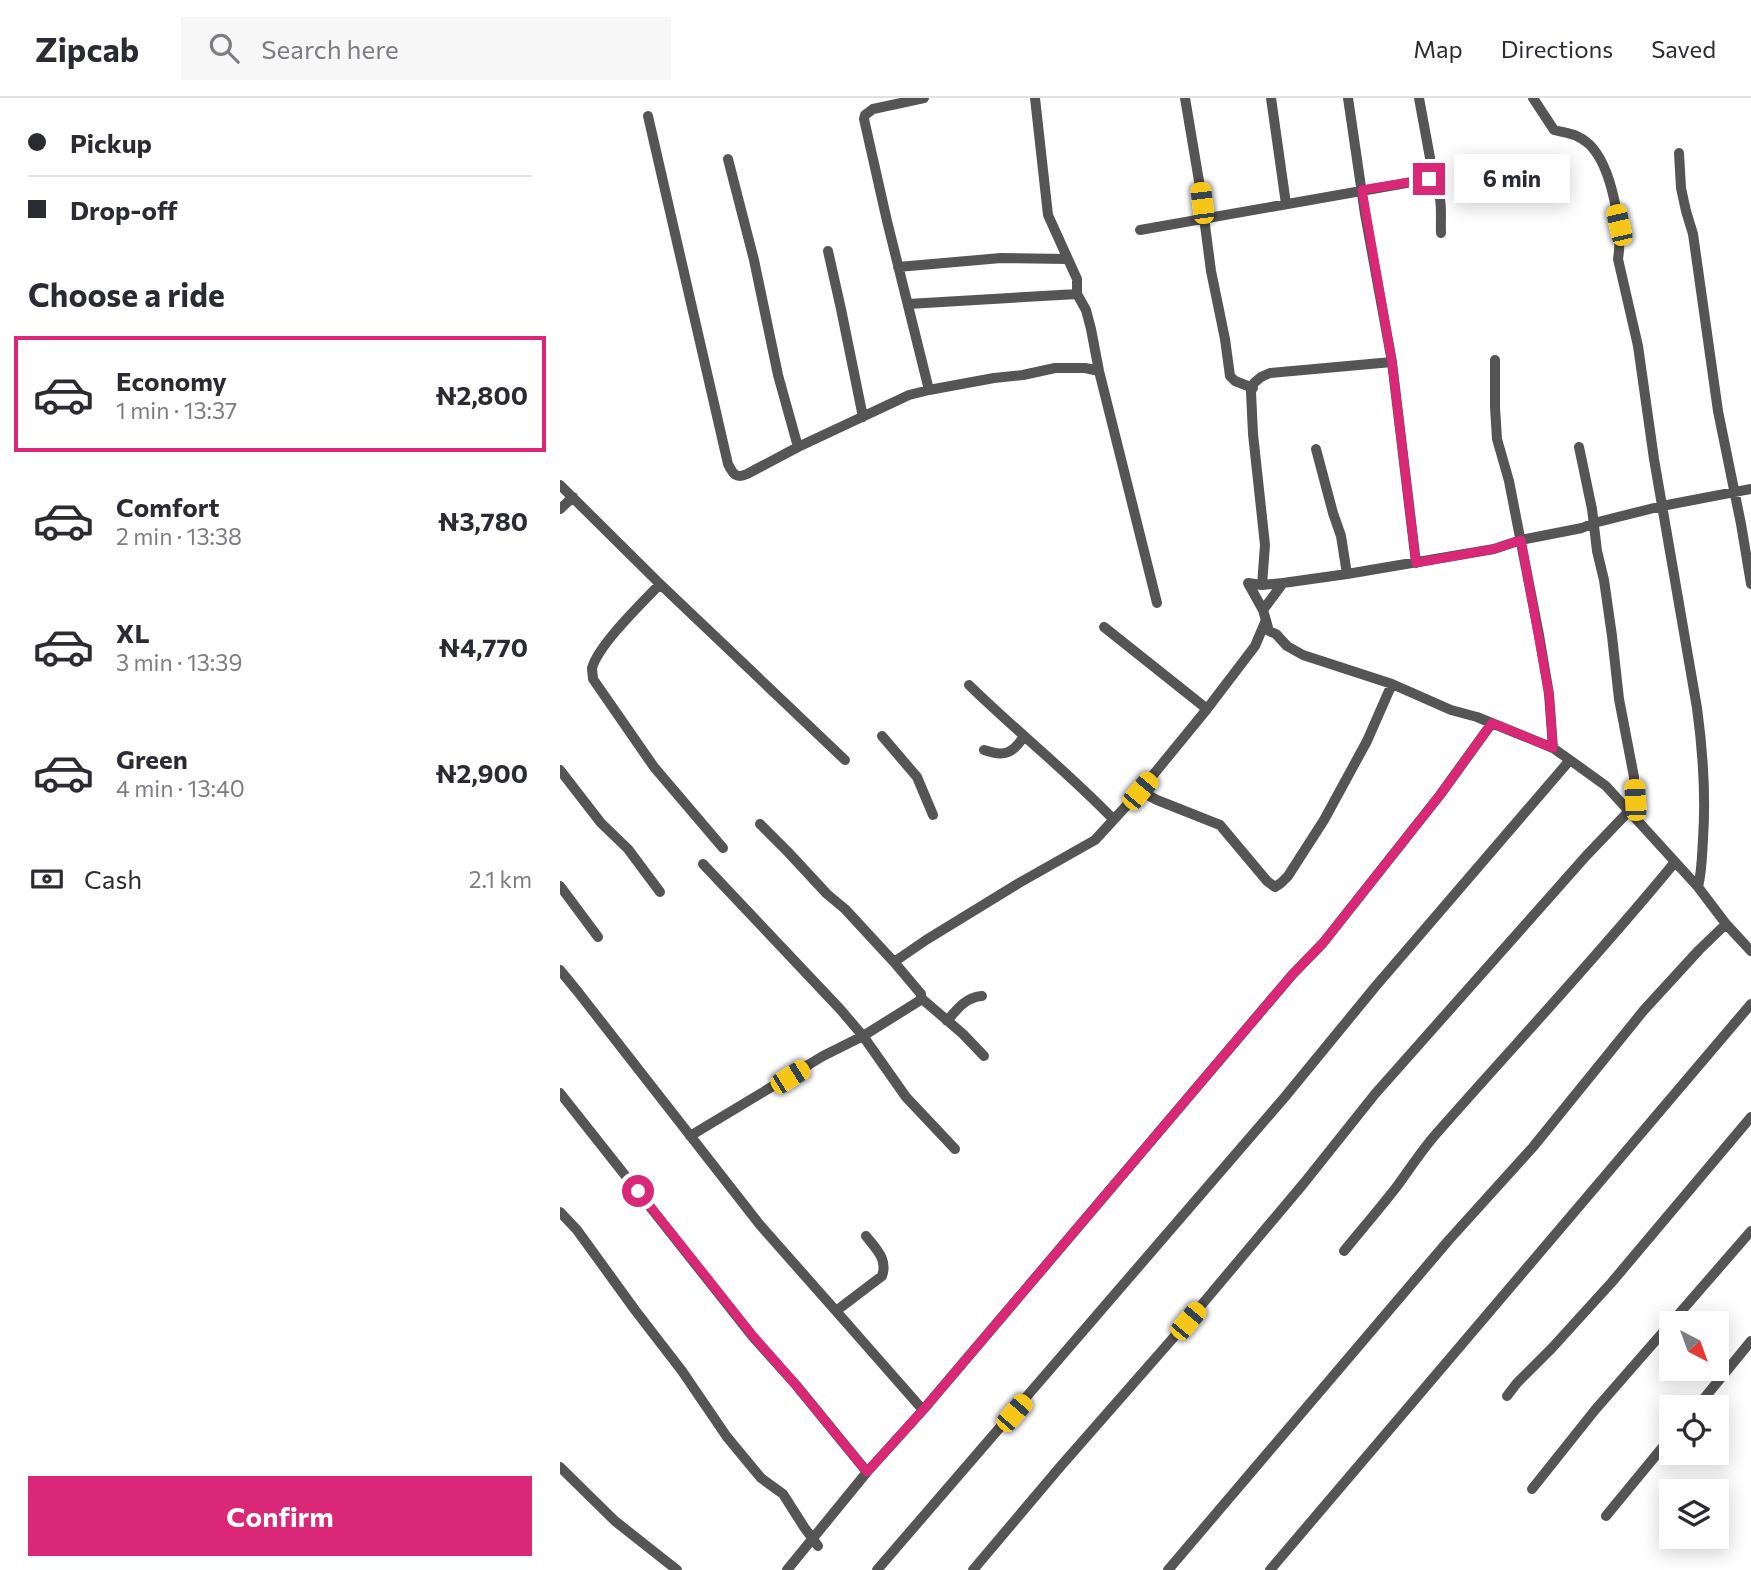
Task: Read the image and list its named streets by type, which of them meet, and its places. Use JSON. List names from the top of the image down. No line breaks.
{"north":"bottom right","page":{"header":"Zipcab","search":"Search here","nav":["Map","Directions","Saved"],"banner":["Pickup","Drop-off"],"bubble":"6 min","heading":"Choose a ride","list":[{"name":"Economy","note":"1 min · 13:37","value":"₦2,800"},{"name":"Comfort","note":"2 min · 13:38","value":"₦3,780"},{"name":"XL","note":"3 min · 13:39","value":"₦4,770"},{"name":"Green","note":"4 min · 13:40","value":"₦2,900"}],"pay":["Cash","2.1 km"],"buttons":"Confirm"}}
